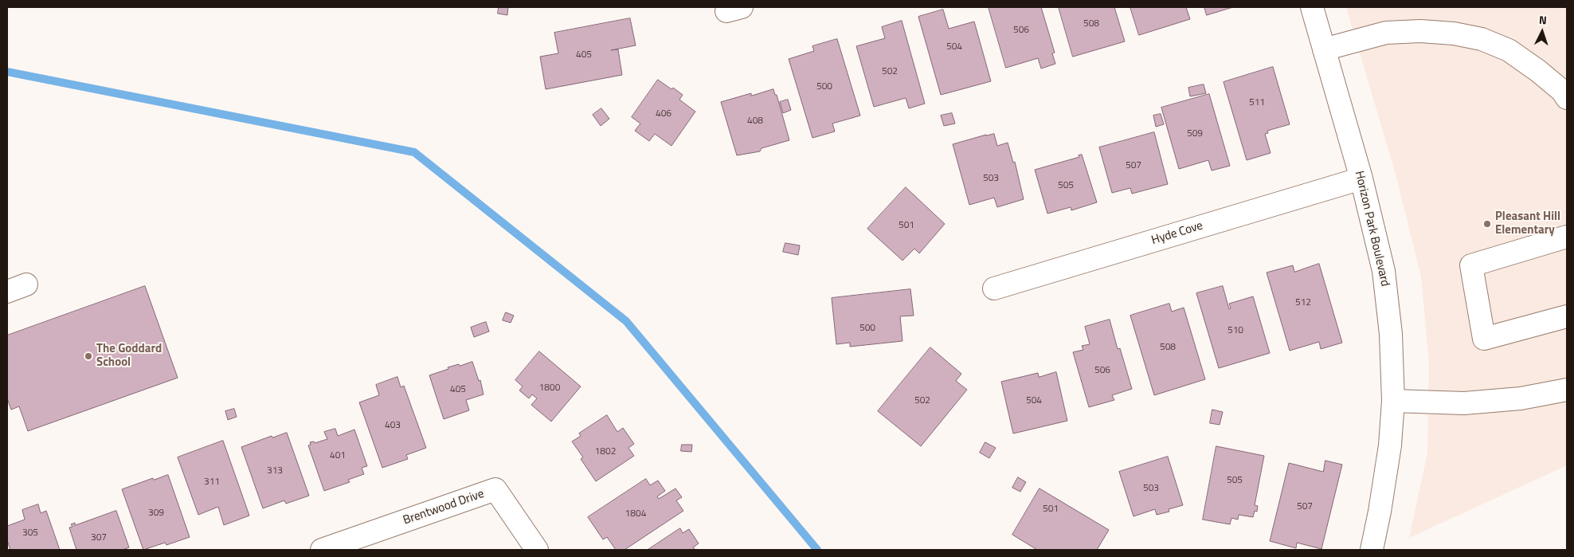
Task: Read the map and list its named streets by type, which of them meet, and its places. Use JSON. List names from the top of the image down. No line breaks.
{"streets":{"street":["Horizon Park Boulevard","Hyde Cove","Brentwood Drive"]},"crossings":[["Horizon Park Boulevard","Hyde Cove"]],"places":["Pleasant Hill Elementary","The Goddard School"],"house_numbers":["508","506","504","405","502","500","511","406","408","509","507","503","505","501","512","500","510","508","506","1800","405","502","504","403","1802","401","313","505","311","503","507","501","309","1804","305","307"],"north":"top"}
